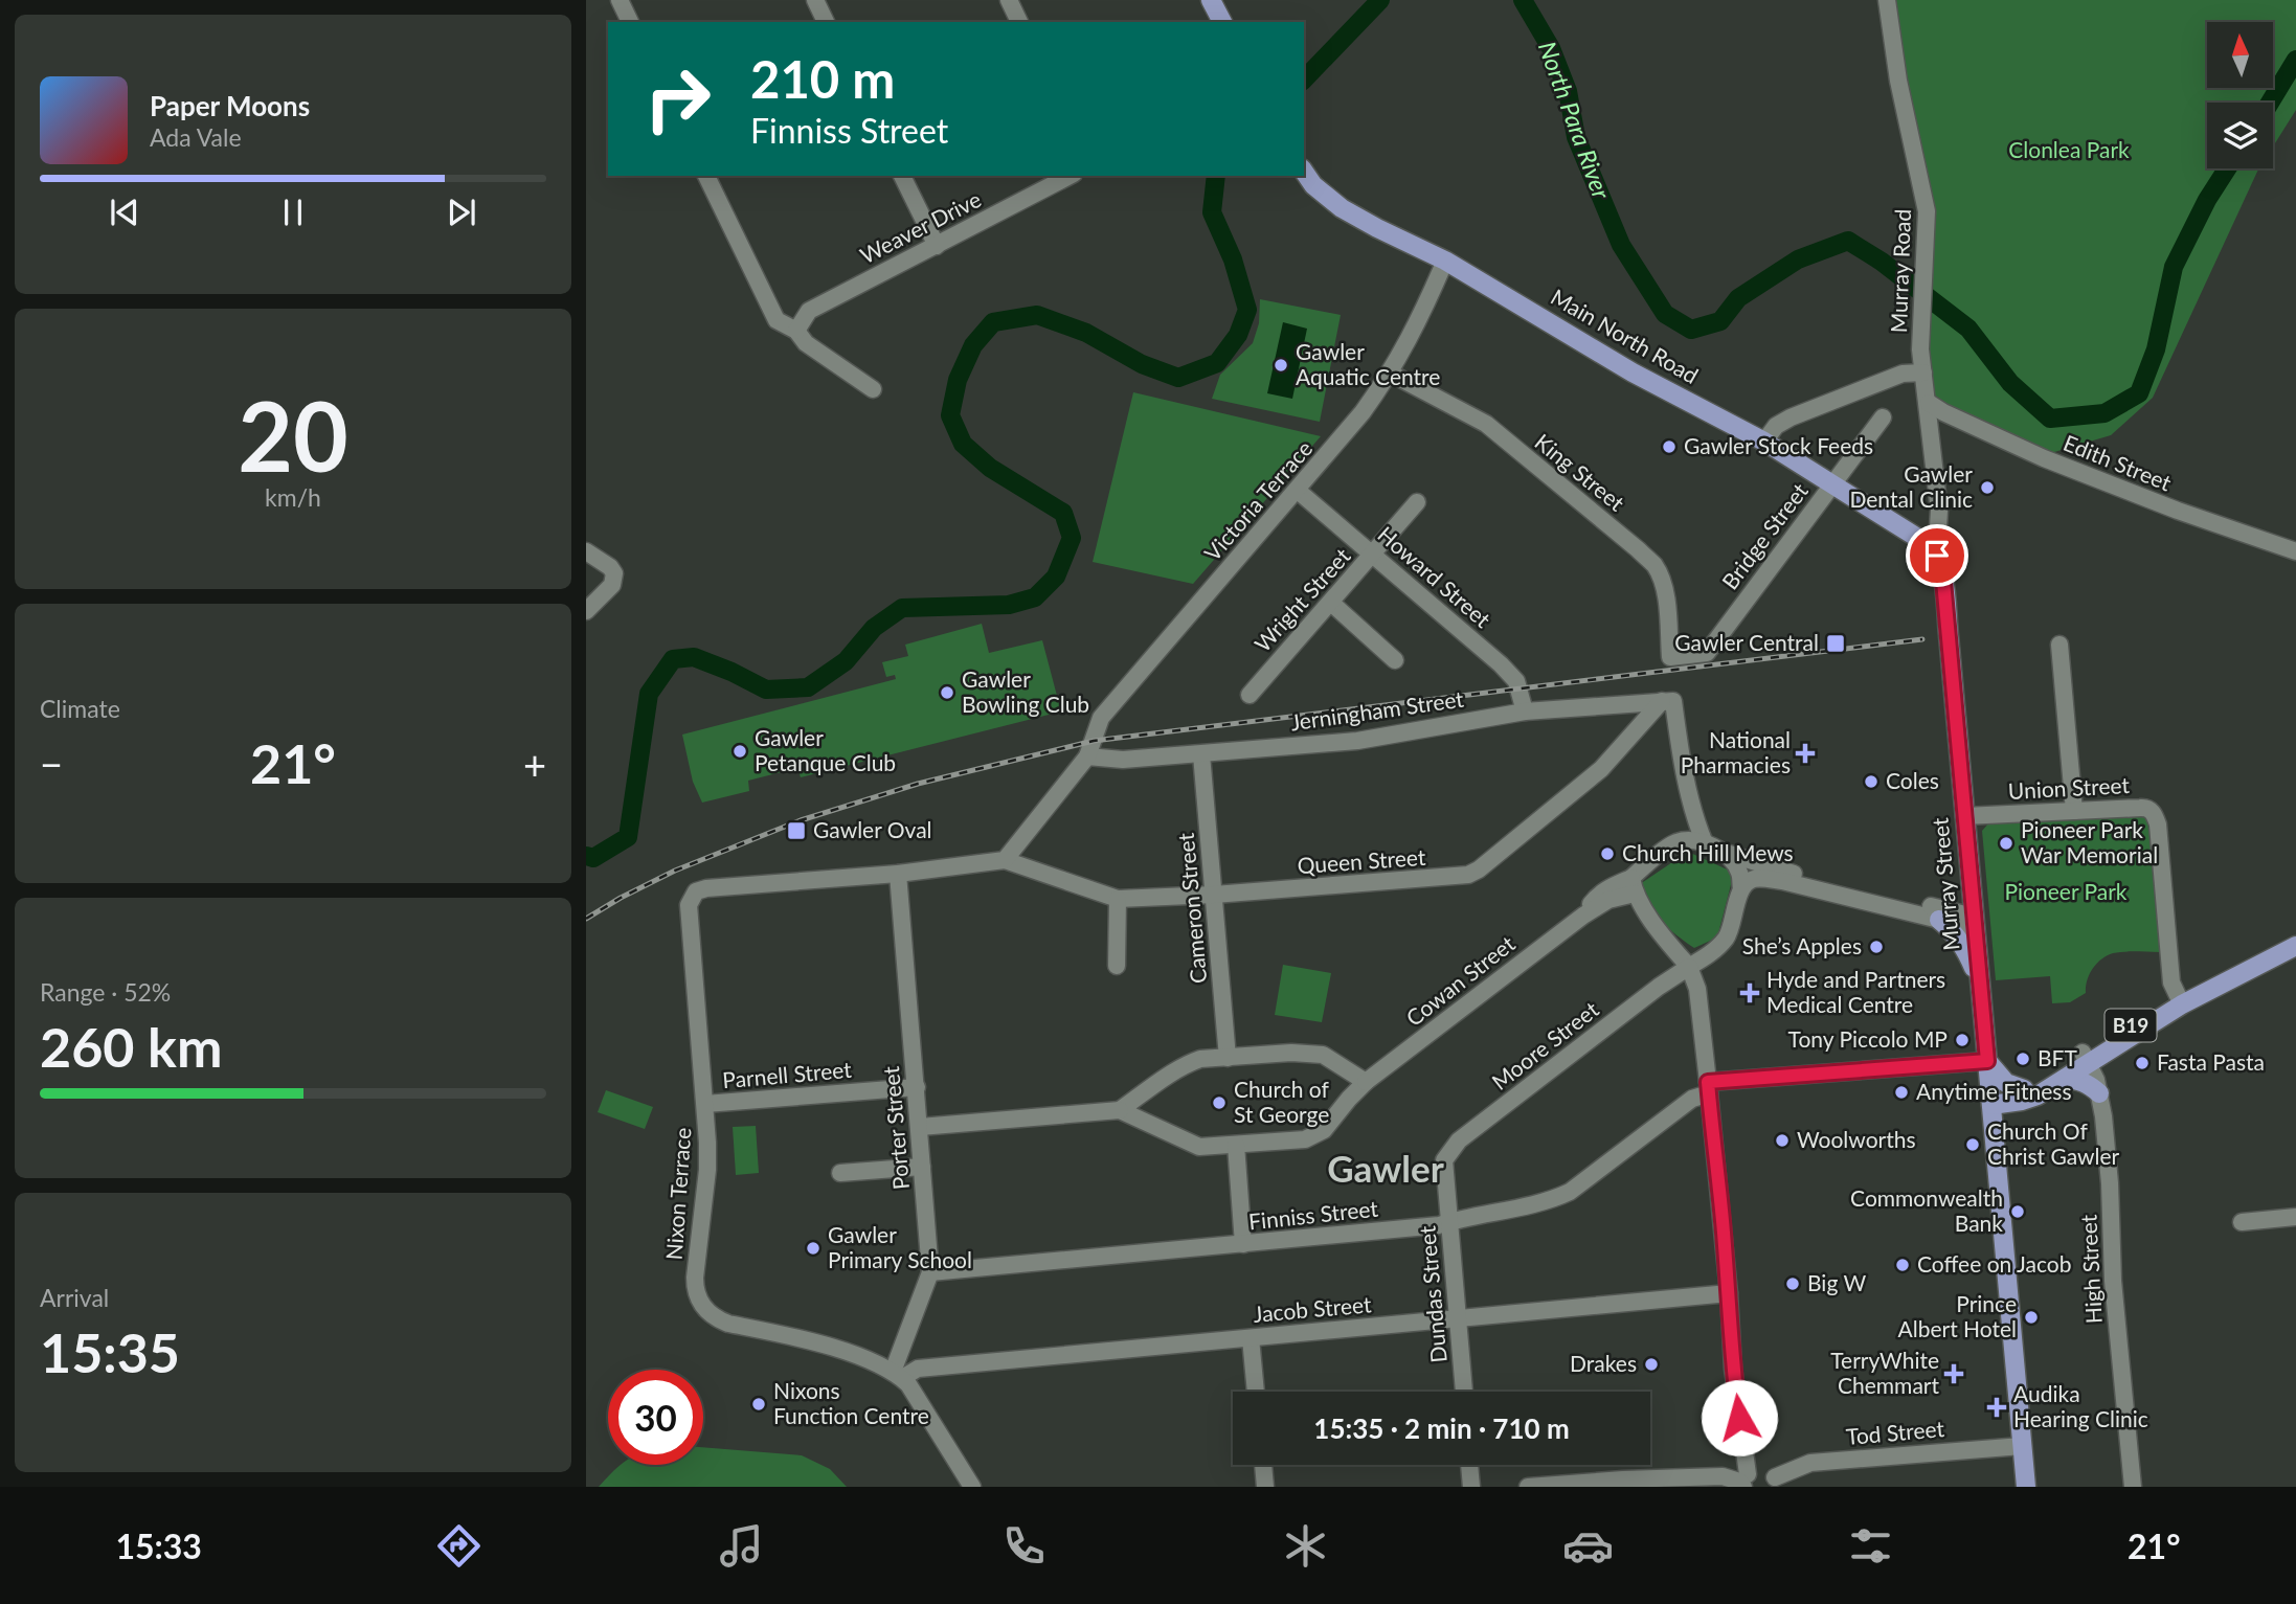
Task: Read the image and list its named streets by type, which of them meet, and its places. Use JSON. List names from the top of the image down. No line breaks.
{"streets":{"main road":["Main North Road","Murray Street","B19"],"street":["Weaver Drive","Murray Road","Edith Street","King Street","Victoria Terrace","Bridge Street","Howard Street","Wright Street","Jerningham Street","Union Street","Queen Street","Cameron Street","Cowan Street","Moore Street","Parnell Street","Porter Street","Nixon Terrace","Finniss Street","High Street","Dundas Street","Jacob Street","Tod Street"]},"crossings":[["Murray Road","Main North Road"],["Murray Road","Edith Street"],["Murray Road","Murray Street"],["Main North Road","Victoria Terrace"],["Main North Road","Bridge Street"],["Main North Road","Murray Street"],["King Street","Victoria Terrace"],["King Street","Bridge Street"],["Victoria Terrace","Howard Street"],["Victoria Terrace","Jerningham Street"],["Victoria Terrace","Queen Street"],["Howard Street","Wright Street"],["Howard Street","Jerningham Street"],["Jerningham Street","Queen Street"],["Jerningham Street","Cameron Street"],["Union Street","Murray Street"],["Union Street","B19"],["Queen Street","Cameron Street"],["Murray Street","B19"],["Murray Street","Finniss Street"],["Murray Street","Tod Street"],["Cowan Street","Moore Street"],["B19","High Street"],["Moore Street","Dundas Street"],["Parnell Street","Porter Street"],["Parnell Street","Nixon Terrace"],["Porter Street","Nixon Terrace"],["Porter Street","Finniss Street"],["Porter Street","Jacob Street"],["Nixon Terrace","Jacob Street"],["Finniss Street","Dundas Street"],["Dundas Street","Jacob Street"]],"districts":["Gawler"],"water":["North Para River"],"parks":["Clonlea Park","Pioneer Park"],"places":{"other":["Gawler Aquatic Centre","Gawler Stock Feeds","Gawler Dental Clinic","Gawler Bowling Club","Gawler Petanque Club","Coles","Pioneer Park War Memorial","Church Hill Mews","She’s Apples","Tony Piccolo MP","BFT","Fasta Pasta","Anytime Fitness","Church of St George","Woolworths","Church Of Christ Gawler","Commonwealth Bank","Gawler Primary School","Coffee on Jacob","Big W","Prince Albert Hotel","Drakes","Nixons Function Centre"],"transit":["Gawler Central","Gawler Oval"],"health":["National Pharmacies","Hyde and Partners Medical Centre","TerryWhite Chemmart","Audika Hearing Clinic"]},"north":"top","page":{"turn":["210 m","Finniss Street"],"song":["Paper Moons","Ada Vale"],"tile":[["20","km/h"],"Climate",["Range · 52%","260 km"],["Arrival","15:35"]],"heat":["−","21°","+"],"limit":"30","trip":"15:35 · 2 min · 710 m","tabs":["15:33","21°"]}}
